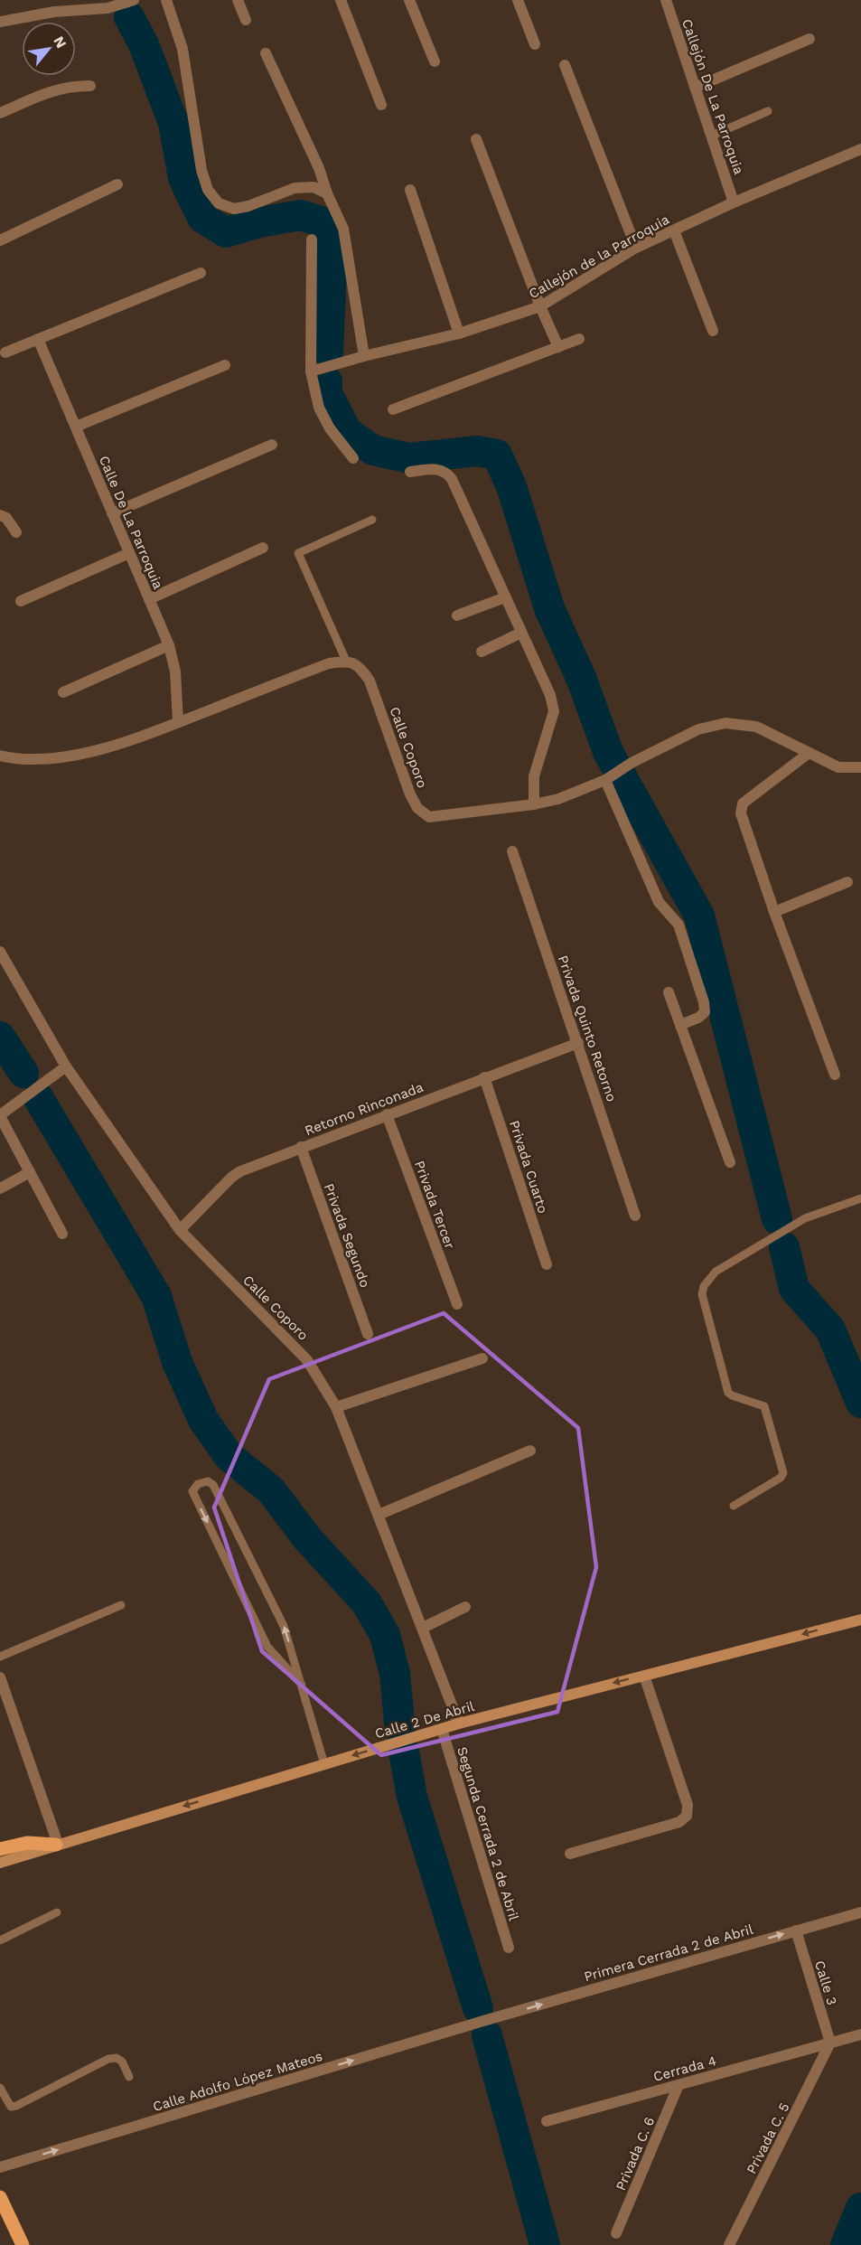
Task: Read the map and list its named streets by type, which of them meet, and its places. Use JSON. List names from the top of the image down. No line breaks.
{"streets":{"main road":["Calle 2 De Abril"],"street":["Callejón De La Parroquia","Callejón de la Parroquia","Calle De La Parroquia","Calle Coporo","Privada Quinto Retorno","Retorno Rinconada","Privada Cuarto","Privada Tercer","Privada Segundo","Segunda Cerrada 2 de Abril","Primera Cerrada 2 de Abril","Calle 3","Cerrada 4","Calle Adolfo López Mateos","Privada C. 5","Privada C. 6"]},"crossings":[["Callejón De La Parroquia","Callejón de la Parroquia"],["Calle Coporo","Retorno Rinconada"],["Calle Coporo","Calle 2 De Abril"],["Privada Quinto Retorno","Retorno Rinconada"],["Retorno Rinconada","Privada Cuarto"],["Retorno Rinconada","Privada Tercer"],["Retorno Rinconada","Privada Segundo"],["Calle 2 De Abril","Segunda Cerrada 2 de Abril"],["Primera Cerrada 2 de Abril","Calle 3"],["Primera Cerrada 2 de Abril","Calle Adolfo López Mateos"],["Calle 3","Cerrada 4"],["Calle 3","Privada C. 5"],["Cerrada 4","Privada C. 5"],["Cerrada 4","Privada C. 6"]],"one_way":["Calle 2 De Abril","Primera Cerrada 2 de Abril","Calle Adolfo López Mateos"],"north":"top right"}
